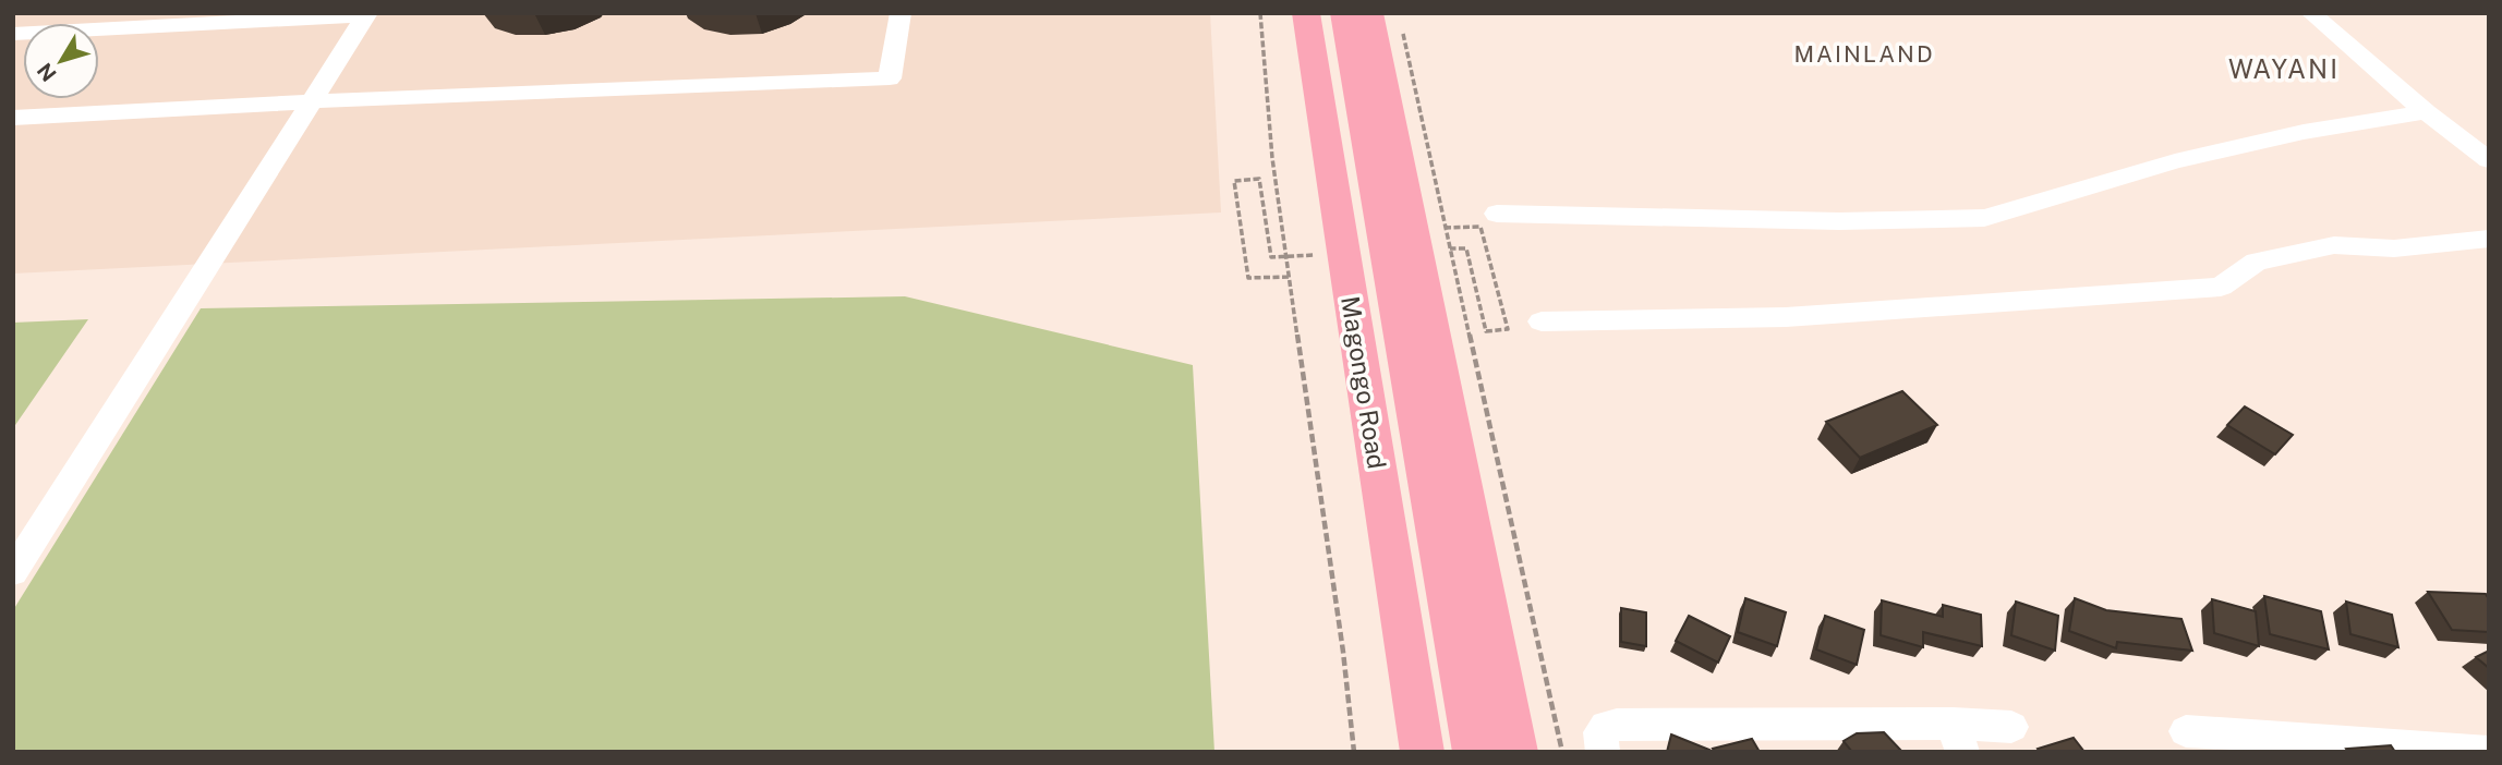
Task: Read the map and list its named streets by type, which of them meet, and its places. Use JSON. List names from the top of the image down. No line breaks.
{"streets":{"main road":["Magongo Road"]},"districts":["MAINLAND","WAYANI"],"north":"bottom left"}
